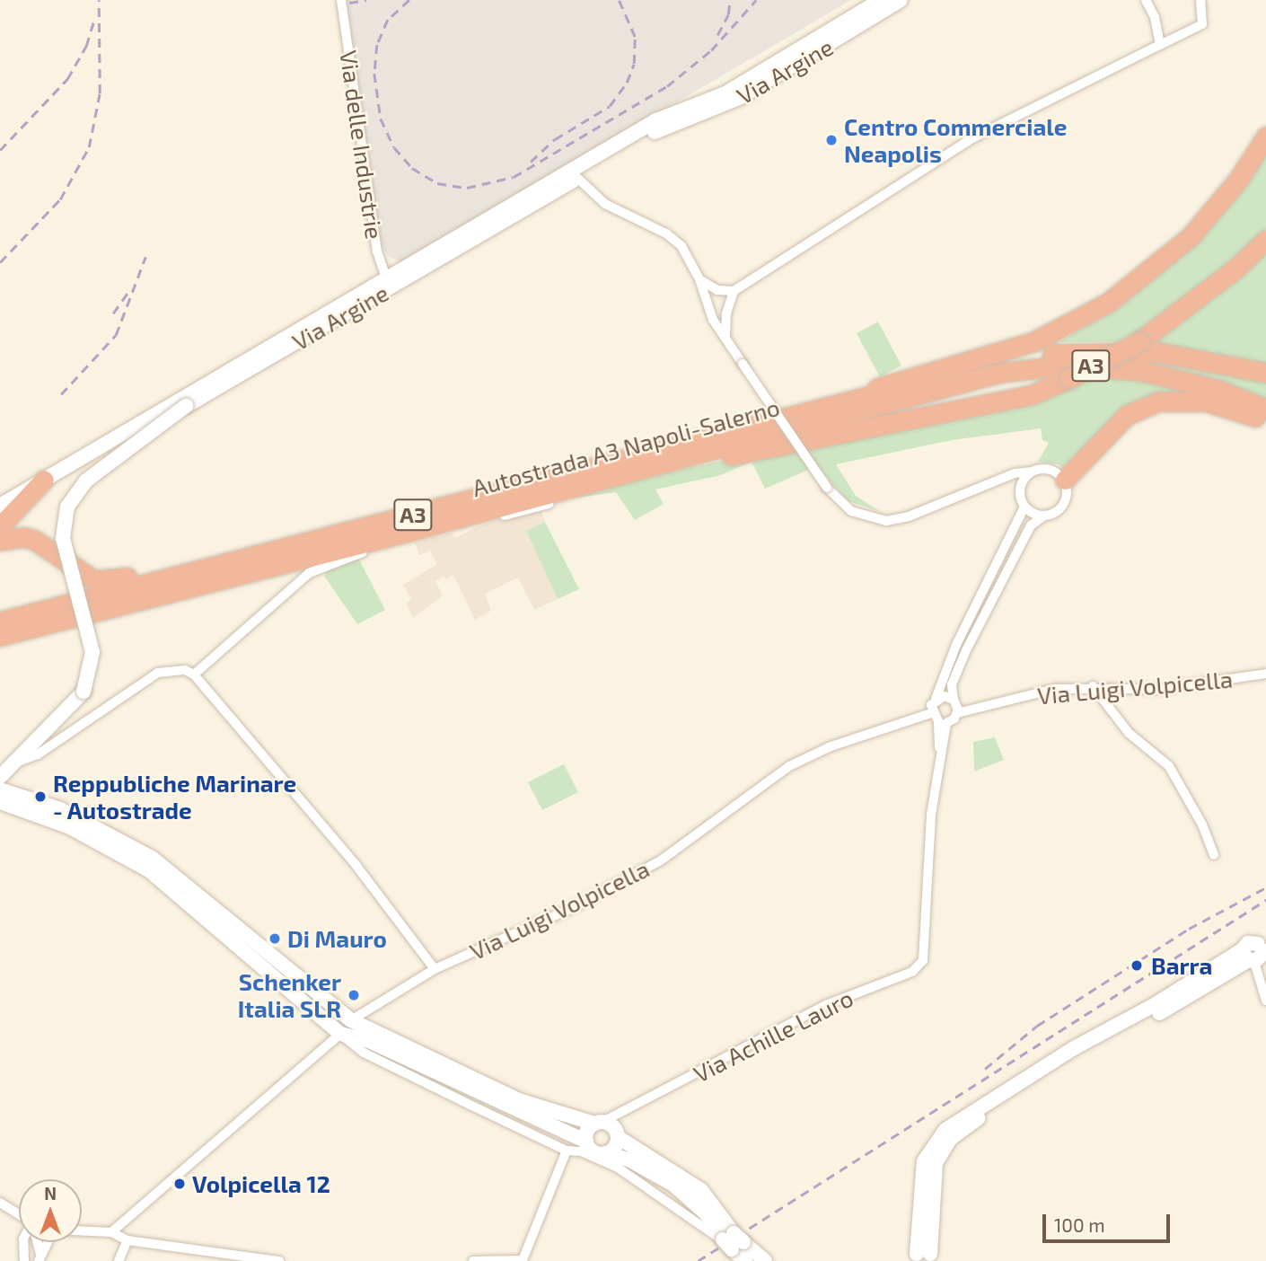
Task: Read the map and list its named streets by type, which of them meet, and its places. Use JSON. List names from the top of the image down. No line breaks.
{"streets":{"highway":["A3","Autostrada A3 Napoli-Salerno"],"street":["Via Argine","Via delle Industrie","Via Luigi Volpicella","Via Achille Lauro"]},"crossings":[["Via Argine","Via delle Industrie"]],"places":["Centro Commerciale Neapolis","Reppubliche Marinare - Autostrade","Di Mauro","Barra","Schenker Italia SLR","Volpicella 12"],"scale_bar":"100 m","north":"top"}
